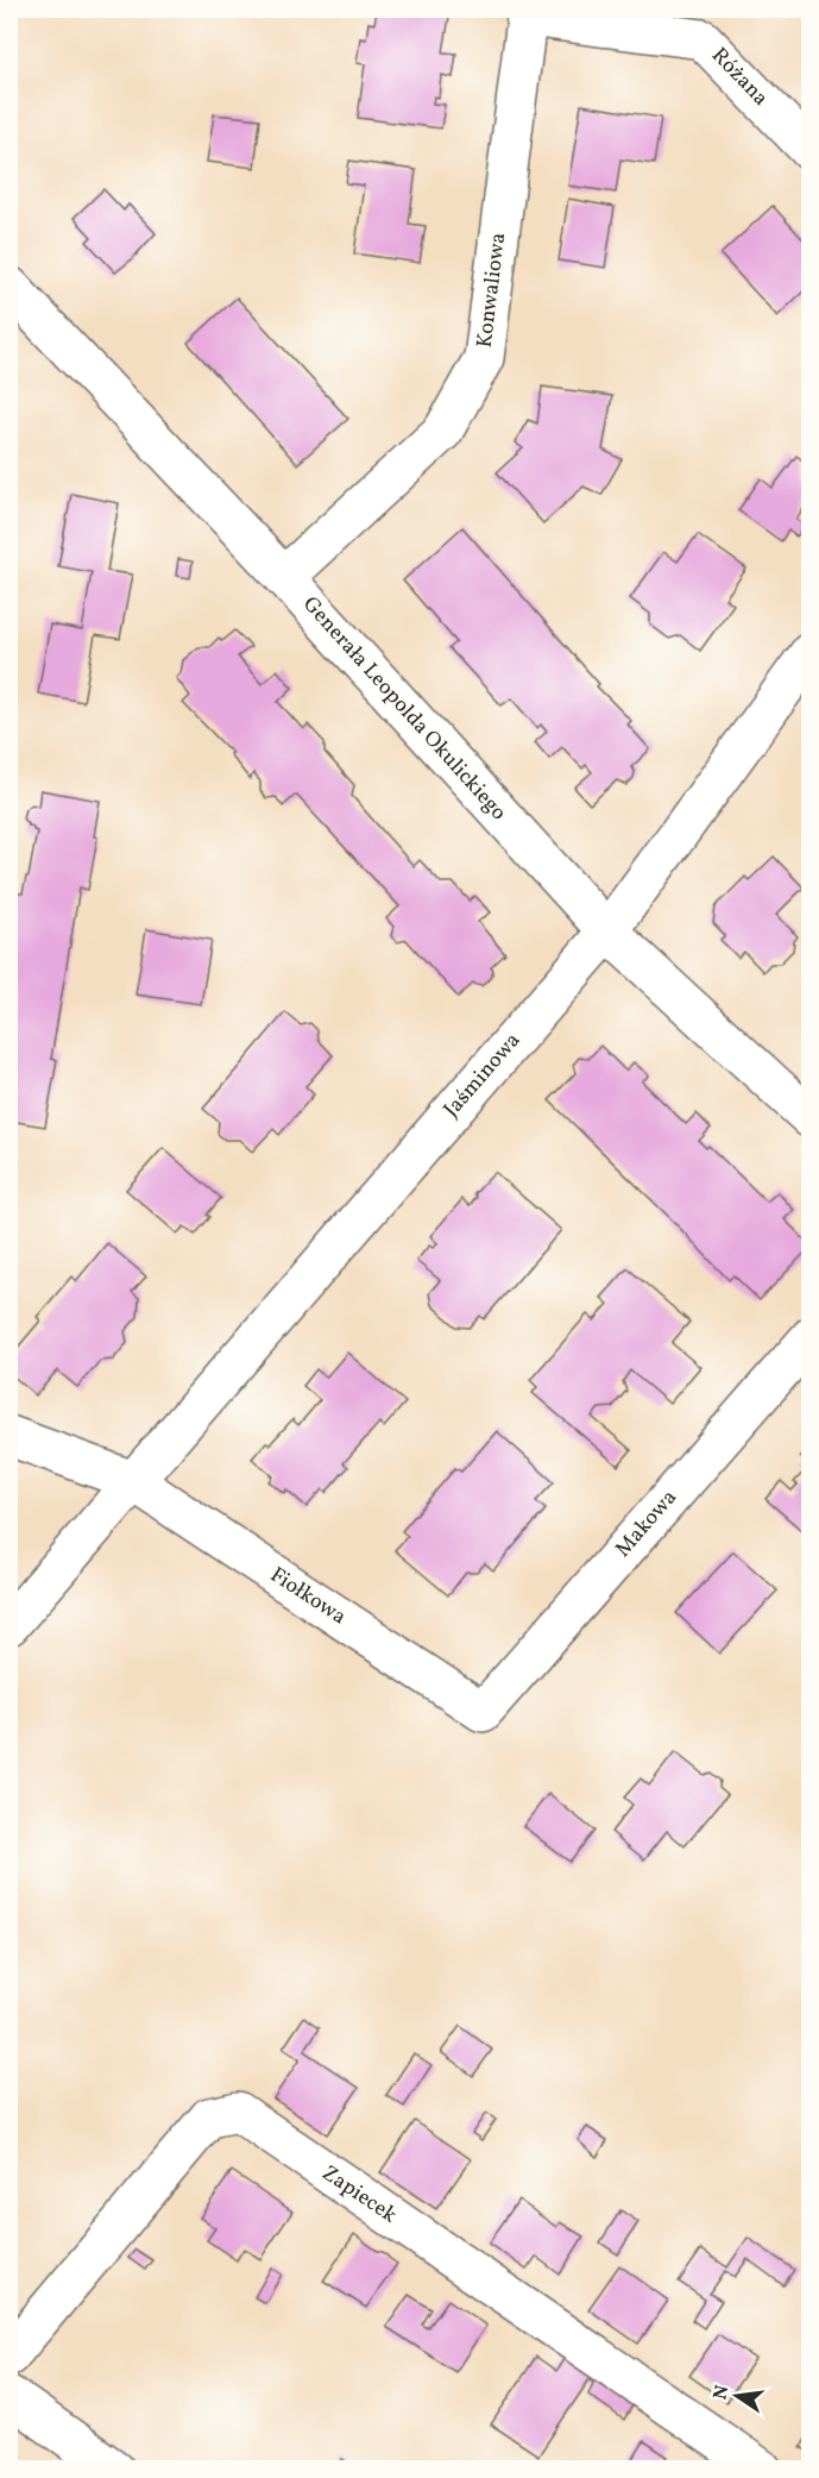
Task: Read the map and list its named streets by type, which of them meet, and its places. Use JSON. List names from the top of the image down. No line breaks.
{"streets":{"street":["Różana","Konwaliowa","Generała Leopolda Okulickiego","Jaśminowa","Makowa","Fiołkowa","Zapiecek"]},"crossings":[["Różana","Konwaliowa"],["Konwaliowa","Generała Leopolda Okulickiego"],["Generała Leopolda Okulickiego","Jaśminowa"],["Jaśminowa","Fiołkowa"],["Makowa","Fiołkowa"]],"north":"left"}
